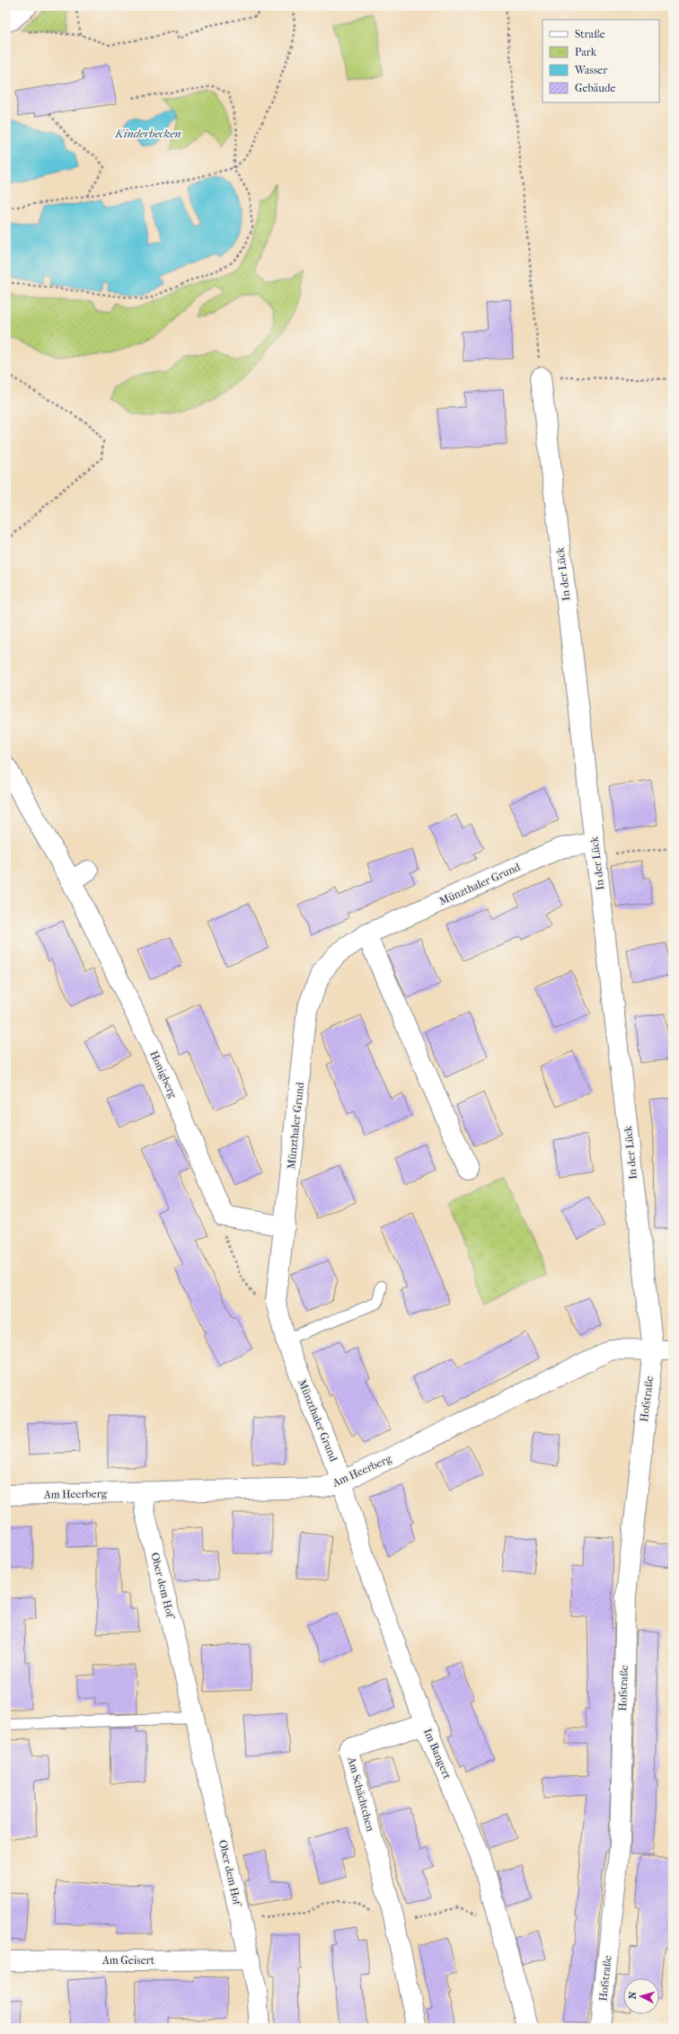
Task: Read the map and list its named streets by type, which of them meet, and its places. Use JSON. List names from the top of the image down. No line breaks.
{"streets":{"street":["In der Lück","Münzthaler Grund","Honigberg","Hofstraße","Am Heerberg","Ober dem Hof","Im Bangert","Am Schächtchen","Am Geisert"]},"crossings":[["In der Lück","Münzthaler Grund"],["In der Lück","Hofstraße"],["In der Lück","Am Heerberg"],["Münzthaler Grund","Am Heerberg"],["Münzthaler Grund","Im Bangert"],["Hofstraße","Am Heerberg"],["Am Heerberg","Ober dem Hof"],["Am Heerberg","Im Bangert"],["Ober dem Hof","Am Geisert"],["Im Bangert","Am Schächtchen"]],"water":["Kinderbecken"],"legend":["Straße","Park","Wasser","Gebäude"],"north":"left"}
